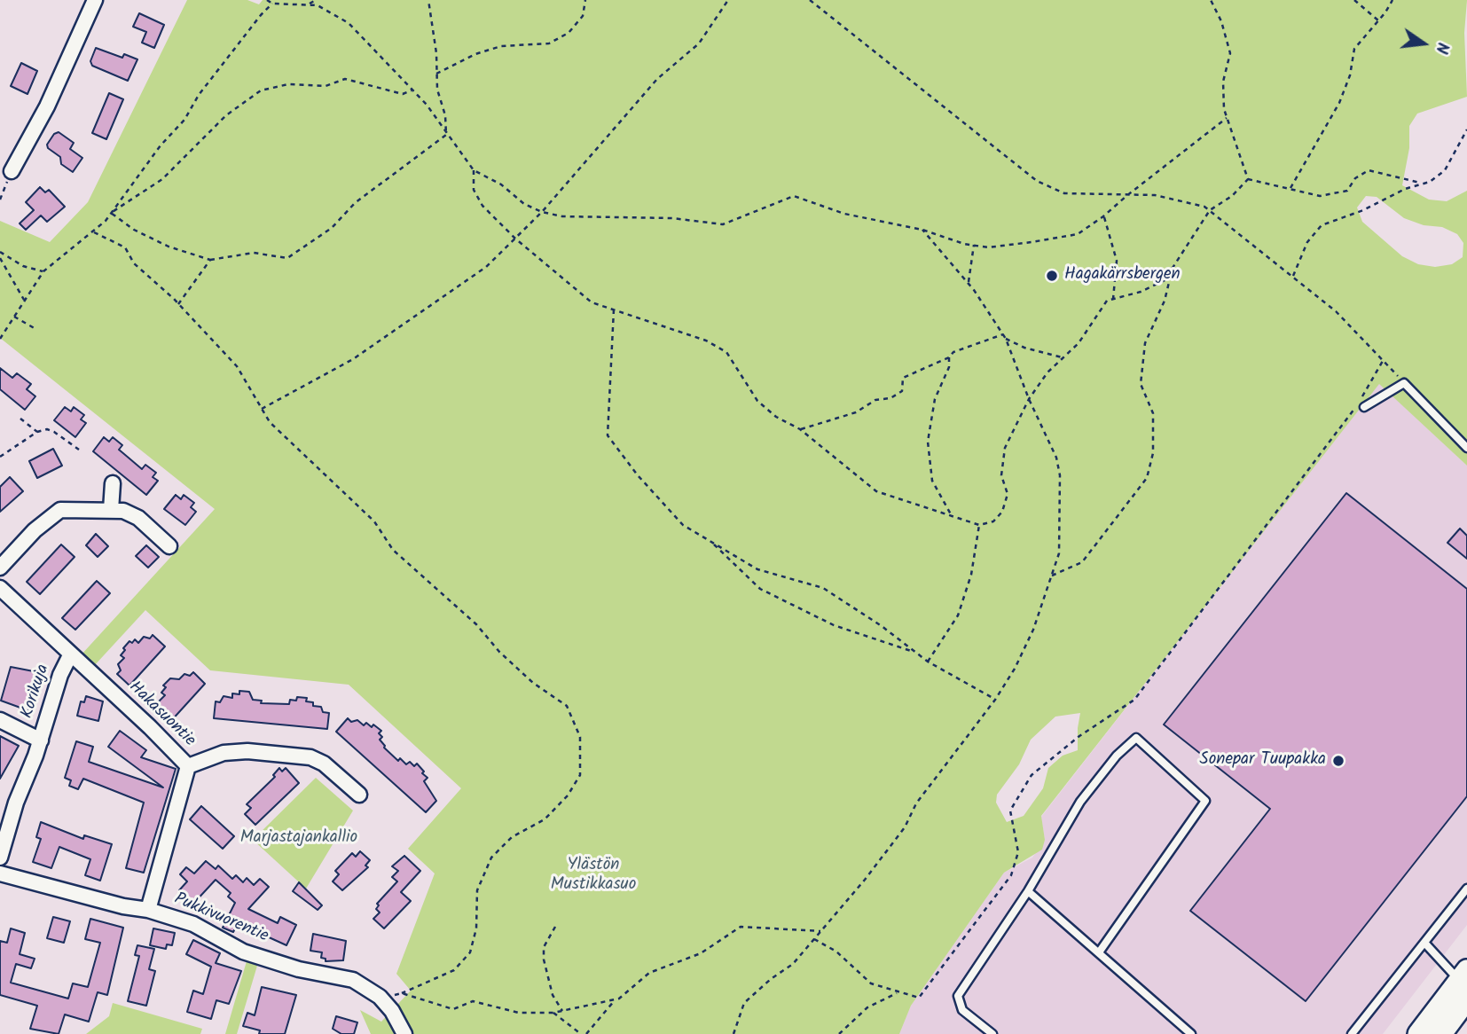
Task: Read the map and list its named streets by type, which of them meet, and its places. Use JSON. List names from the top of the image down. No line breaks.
{"streets":{"street":["Korikuja","Hakasuontie","Pukkivuorentie"]},"crossings":[["Korikuja","Hakasuontie"],["Hakasuontie","Pukkivuorentie"]],"parks":["Marjastajankallio","Ylästön Mustikkasuo"],"places":["Hagakärrsbergen","Sonepar Tuupakka"],"north":"right"}
